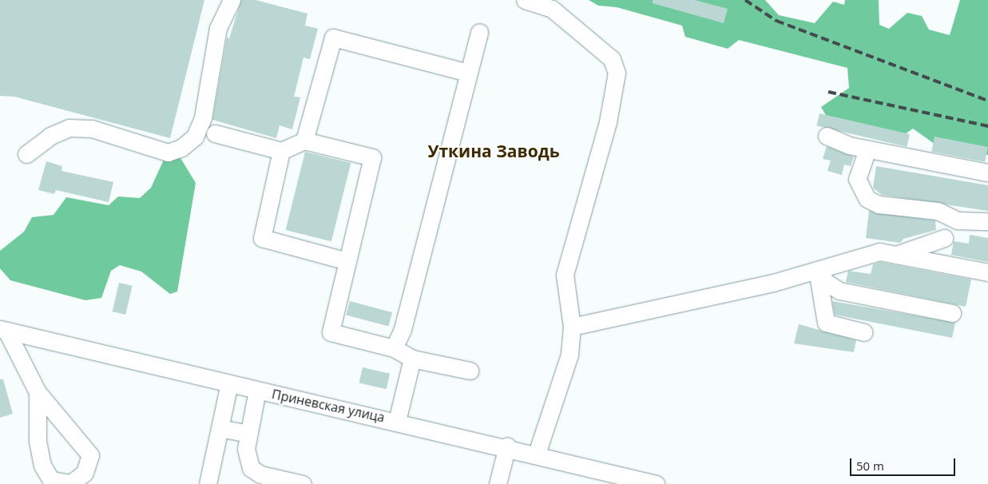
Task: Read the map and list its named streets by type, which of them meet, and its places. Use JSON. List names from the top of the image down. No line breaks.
{"streets":{"street":["Приневская улица"]},"districts":["Уткина Заводь"],"scale_bar":"50 m"}
